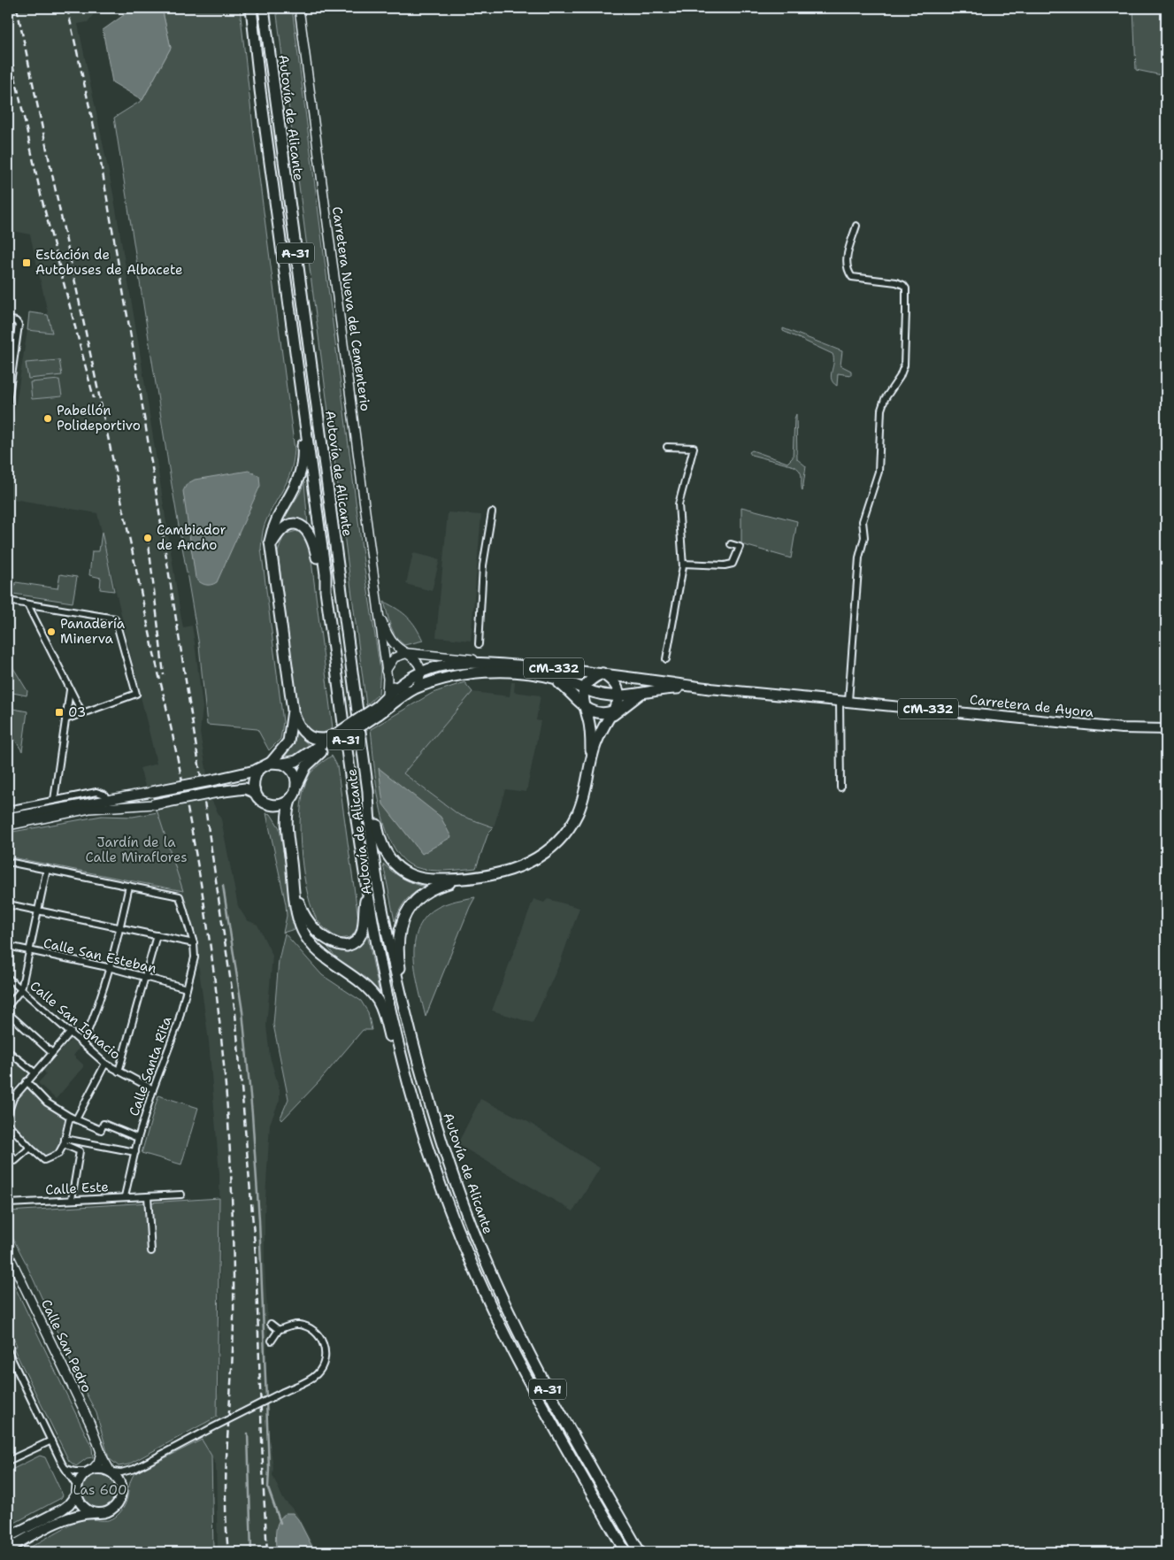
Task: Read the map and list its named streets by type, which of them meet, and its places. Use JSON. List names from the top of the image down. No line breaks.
{"streets":{"highway":["Autovía de Alicante","A-31","CM-332"],"main road":["Carretera de Ayora"],"street":["Carretera Nueva del Cementerio","Calle San Esteban","Calle San Ignacio","Calle Santa Rita","Calle Este","Calle San Pedro"]},"crossings":[["A-31","Carretera Nueva del Cementerio"],["A-31","CM-332"],["Carretera Nueva del Cementerio","CM-332"],["Calle San Esteban","Calle Santa Rita"],["Calle San Ignacio","Calle Santa Rita"],["Calle Santa Rita","Calle Este"]],"parks":["Jardín de la Calle Miraflores","Las 600"],"places":{"transit":["Estación de Autobuses de Albacete","03"],"other":["Pabellón Polideportivo","Cambiador de Ancho","Panadería Minerva"]}}
